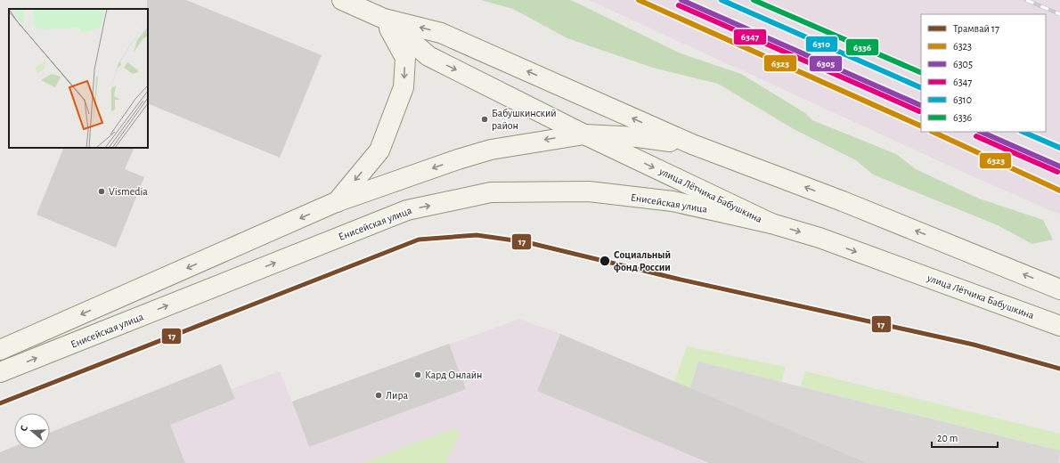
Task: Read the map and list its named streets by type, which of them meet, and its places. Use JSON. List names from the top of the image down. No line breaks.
{"streets":{"main road":["улица Лётчика Бабушкина","Енисейская улица"]},"crossings":[["улица Лётчика Бабушкина","Енисейская улица"]],"places":["Бабушкинский район","Vismedia","Социальный фонд России","Кард Онлайн","Лира"],"lines":["transit line 6323","transit line 6305","transit line 6310","transit line 6336","transit line 6347","tram line 17"],"legend":["Трамвай 17","6323","6305","6347","6310","6336"],"scale_bar":"20 m","north":"left"}
